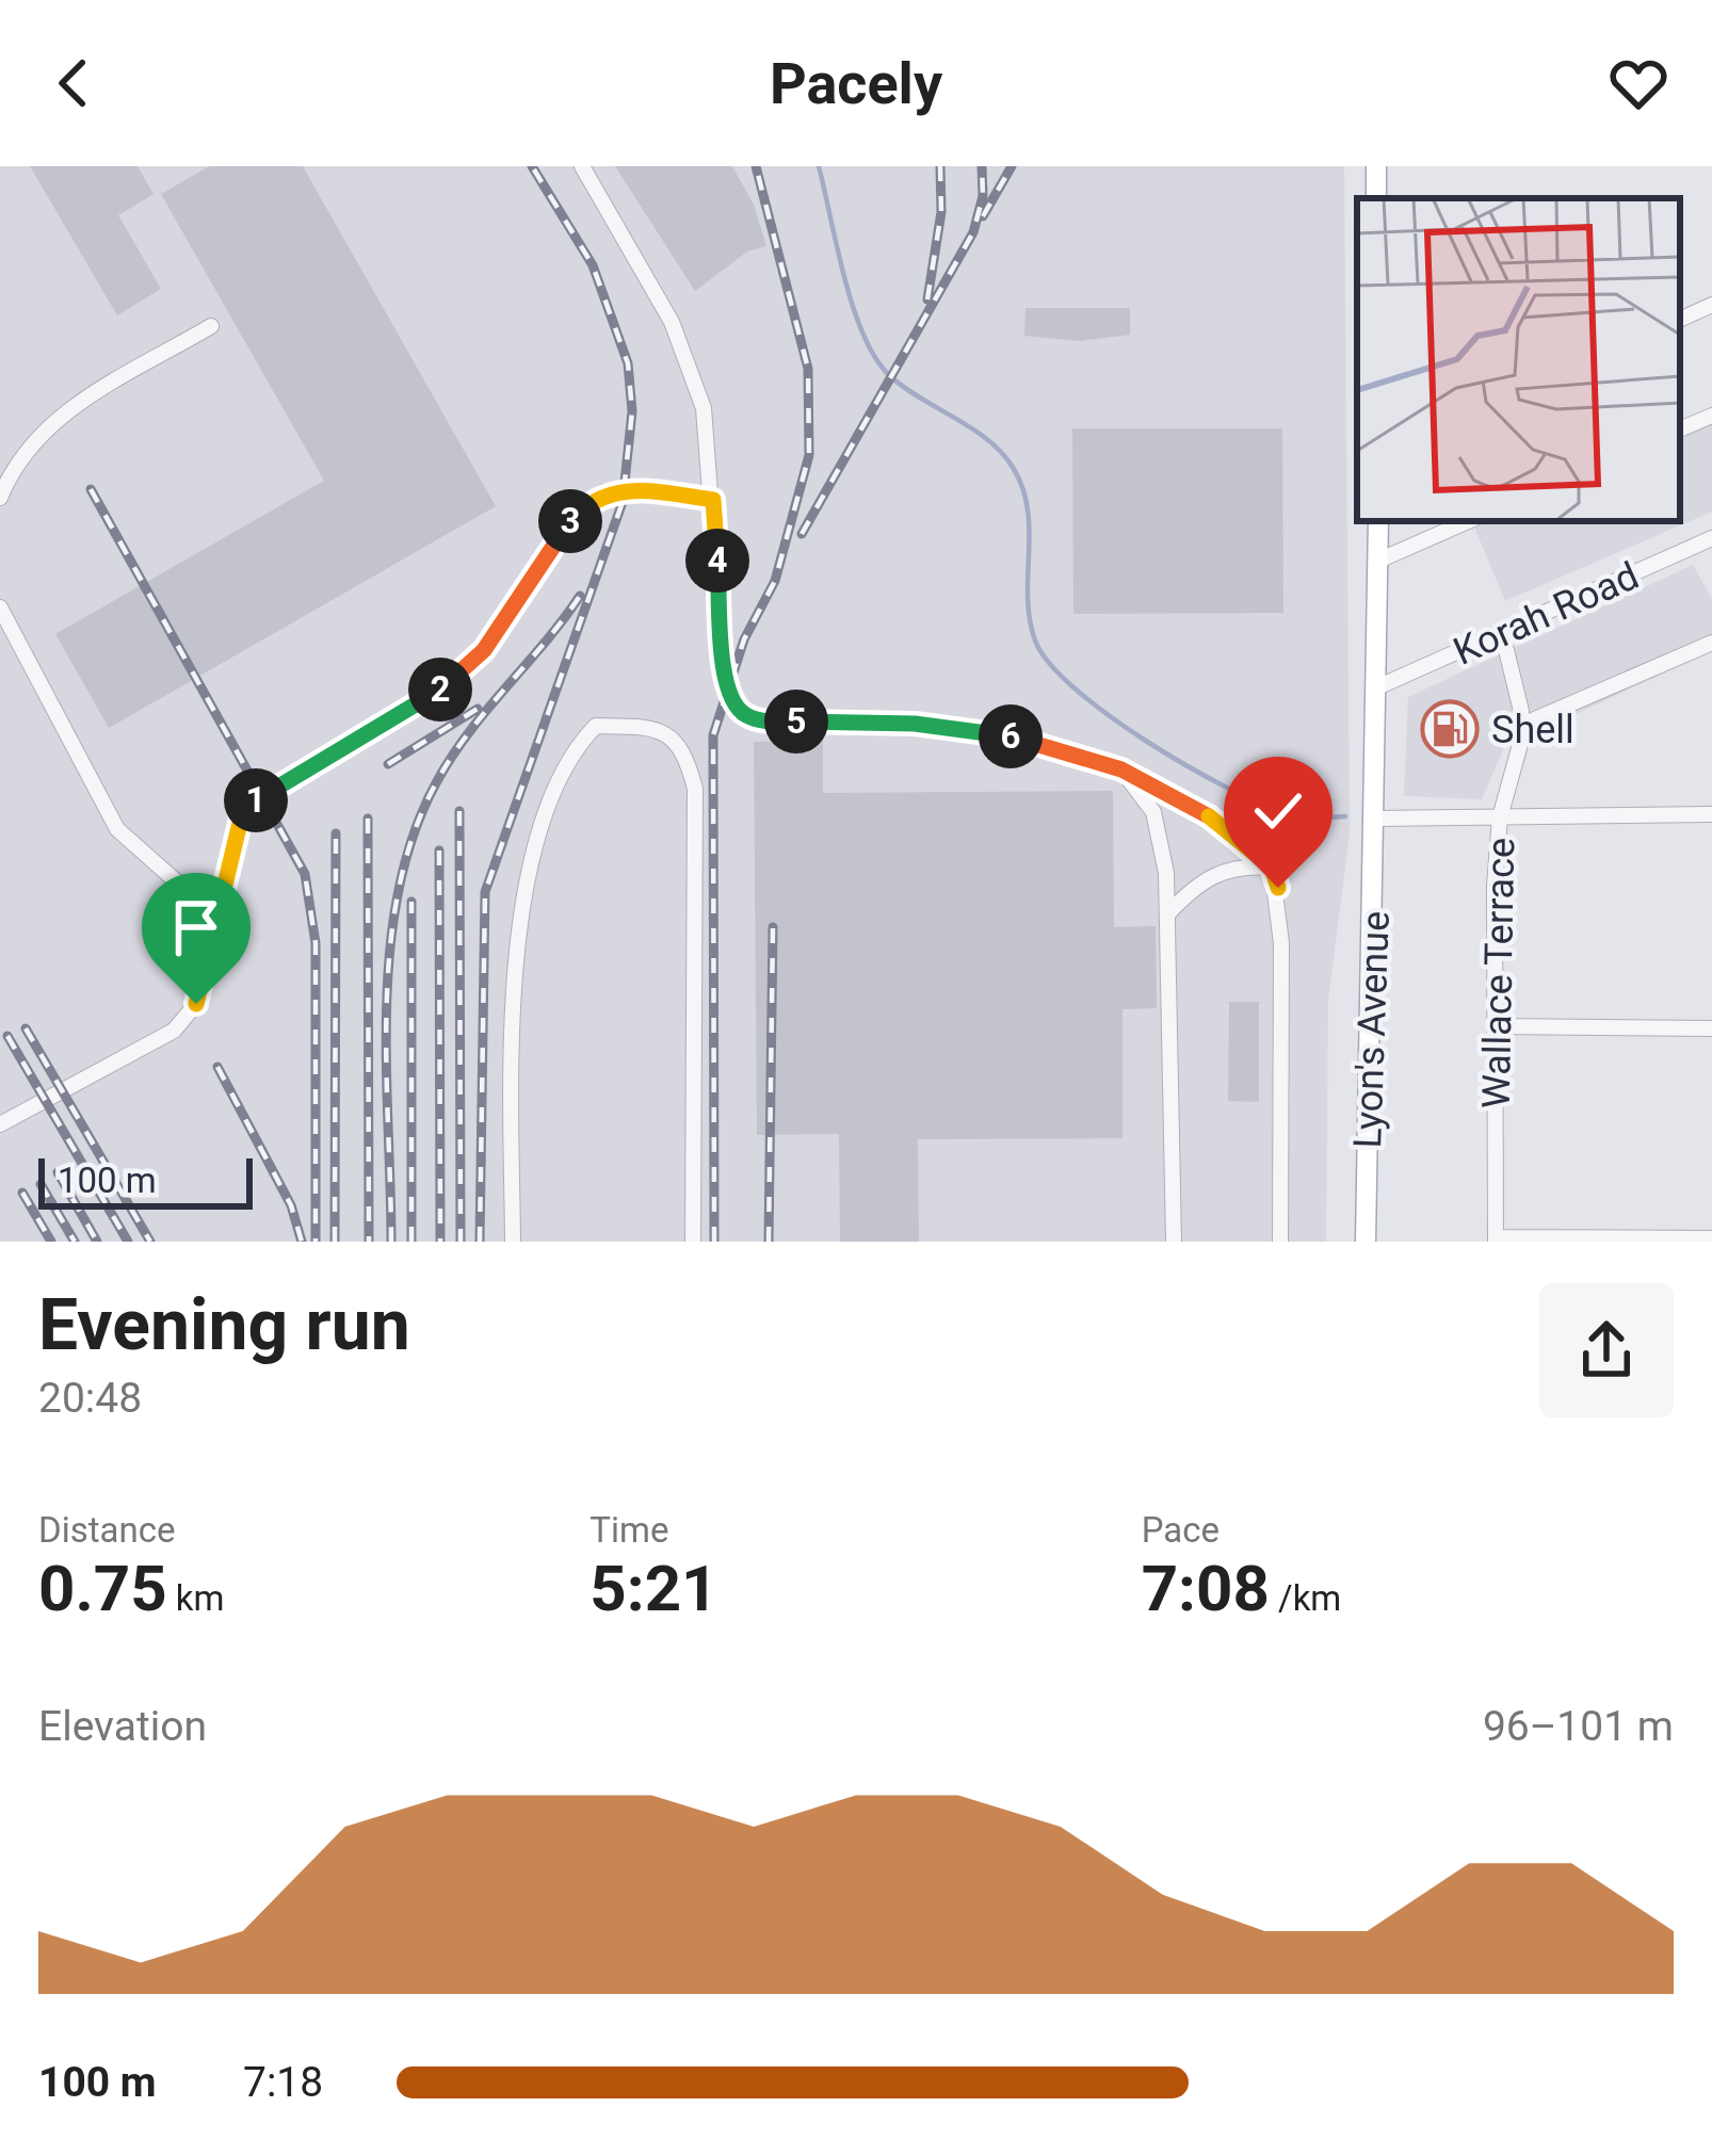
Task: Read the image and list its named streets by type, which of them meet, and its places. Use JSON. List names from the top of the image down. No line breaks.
{"streets":{"main road":["Lyon's Avenue"],"street":["Korah Road","Wallace Terrace"]},"crossings":[["Korah Road","Wallace Terrace"]],"places":{"fuel station":["Shell"]},"scale_bar":"100 m","page":{"header":"Pacely","pins":["3","4","2","5","6","1"],"scale":"100 m","heading":["Evening run","20:48"],"stats":[["Distance","0.75 km"],["Time","5:21"],["Pace","7:08 /km"]],"chart":["Elevation","96–101 m"],"list":[{"name":"100 m","note":"7:18"}]}}
